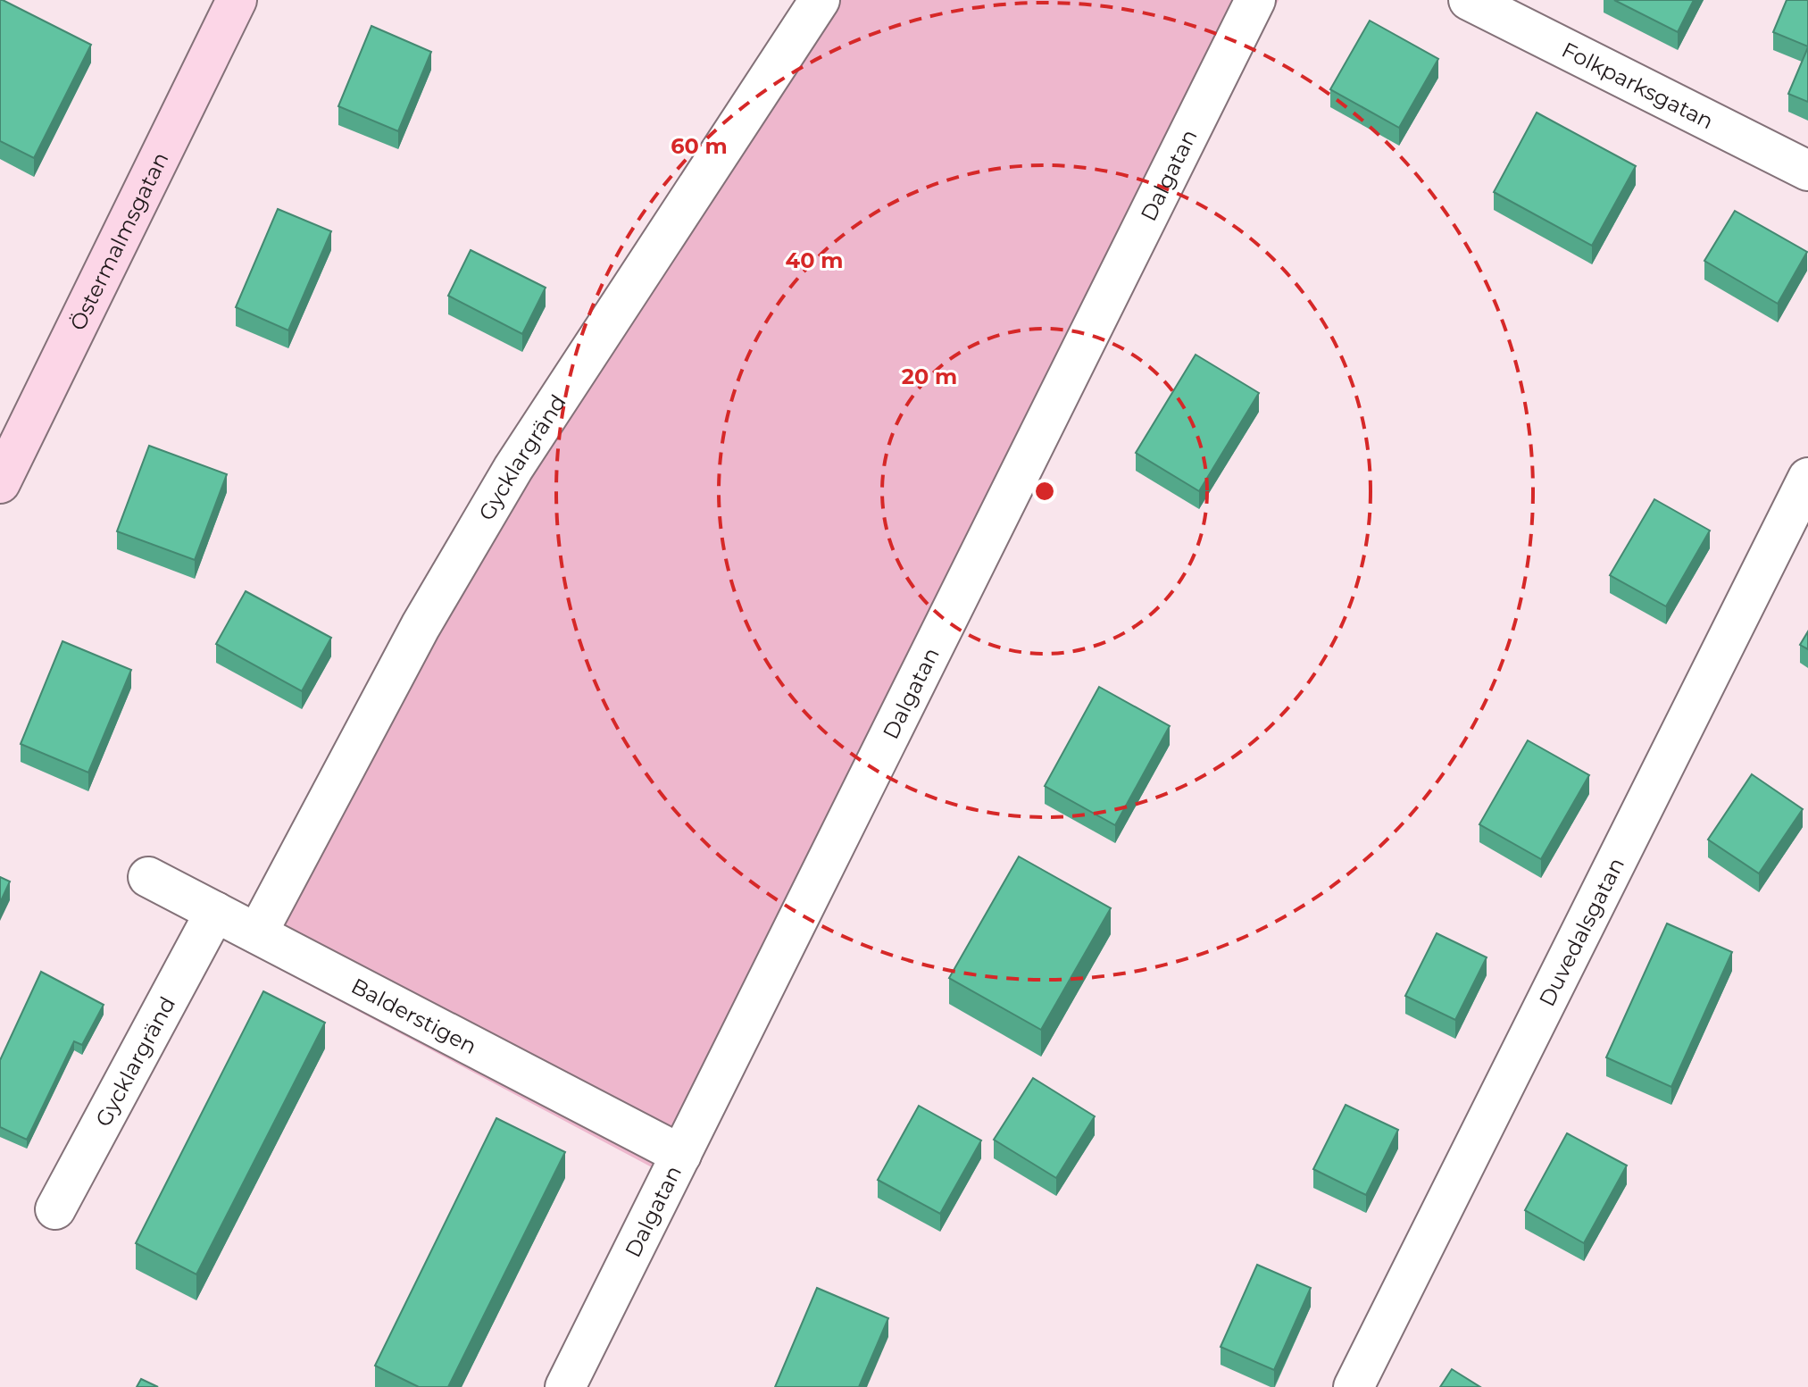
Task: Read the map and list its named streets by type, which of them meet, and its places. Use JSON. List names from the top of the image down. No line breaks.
{"streets":{"main road":["Östermalmsgatan"],"street":["Folkparksgatan","Dalgatan","Gycklargränd","Duvedalsgatan","Balderstigen"]},"crossings":[["Dalgatan","Balderstigen"],["Gycklargränd","Balderstigen"]],"rings":["60 m","40 m","20 m"]}
